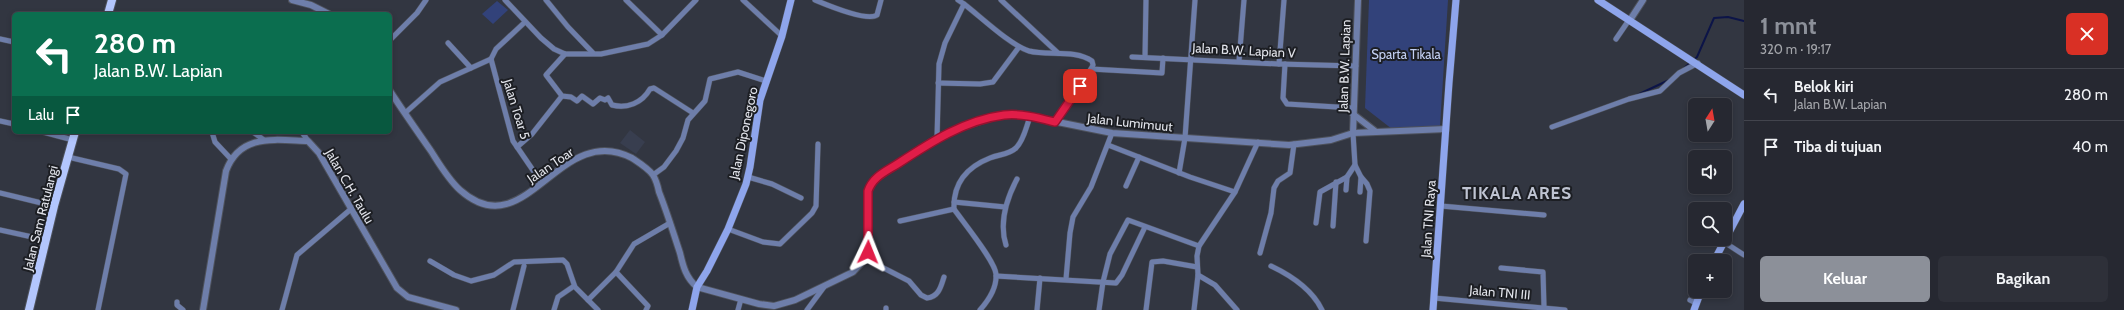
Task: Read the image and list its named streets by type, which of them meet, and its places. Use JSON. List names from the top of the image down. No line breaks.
{"streets":{"main road":["Jalan Diponegoro","Jalan Sam Ratulangi","Jalan TNI Raya"],"street":["Jalan B.W. Lapian V","Jalan B.W. Lapian","Jalan Toar 5","Jalan Lumimuut","Jalan Toar","Jalan C.H. Taulu","Jalan TNI III"]},"crossings":[["Jalan B.W. Lapian V","Jalan B.W. Lapian"],["Jalan B.W. Lapian","Jalan Lumimuut"],["Jalan Toar 5","Jalan Toar"],["Jalan Lumimuut","Jalan TNI Raya"],["Jalan TNI Raya","Jalan TNI III"]],"districts":["TIKALA ARES"],"parks":["Sparta Tikala"],"north":"top","page":{"heading":["1 mnt","320 m · 19:17"],"turn":["280 m","Jalan B.W. Lapian"],"list":[{"name":"Belok kiri","note":"Jalan B.W. Lapian","value":"280 m"},{"name":"Tiba di tujuan","value":"40 m"}],"then":"Lalu","map_buttons":"+","buttons":["Keluar","Bagikan"]}}
